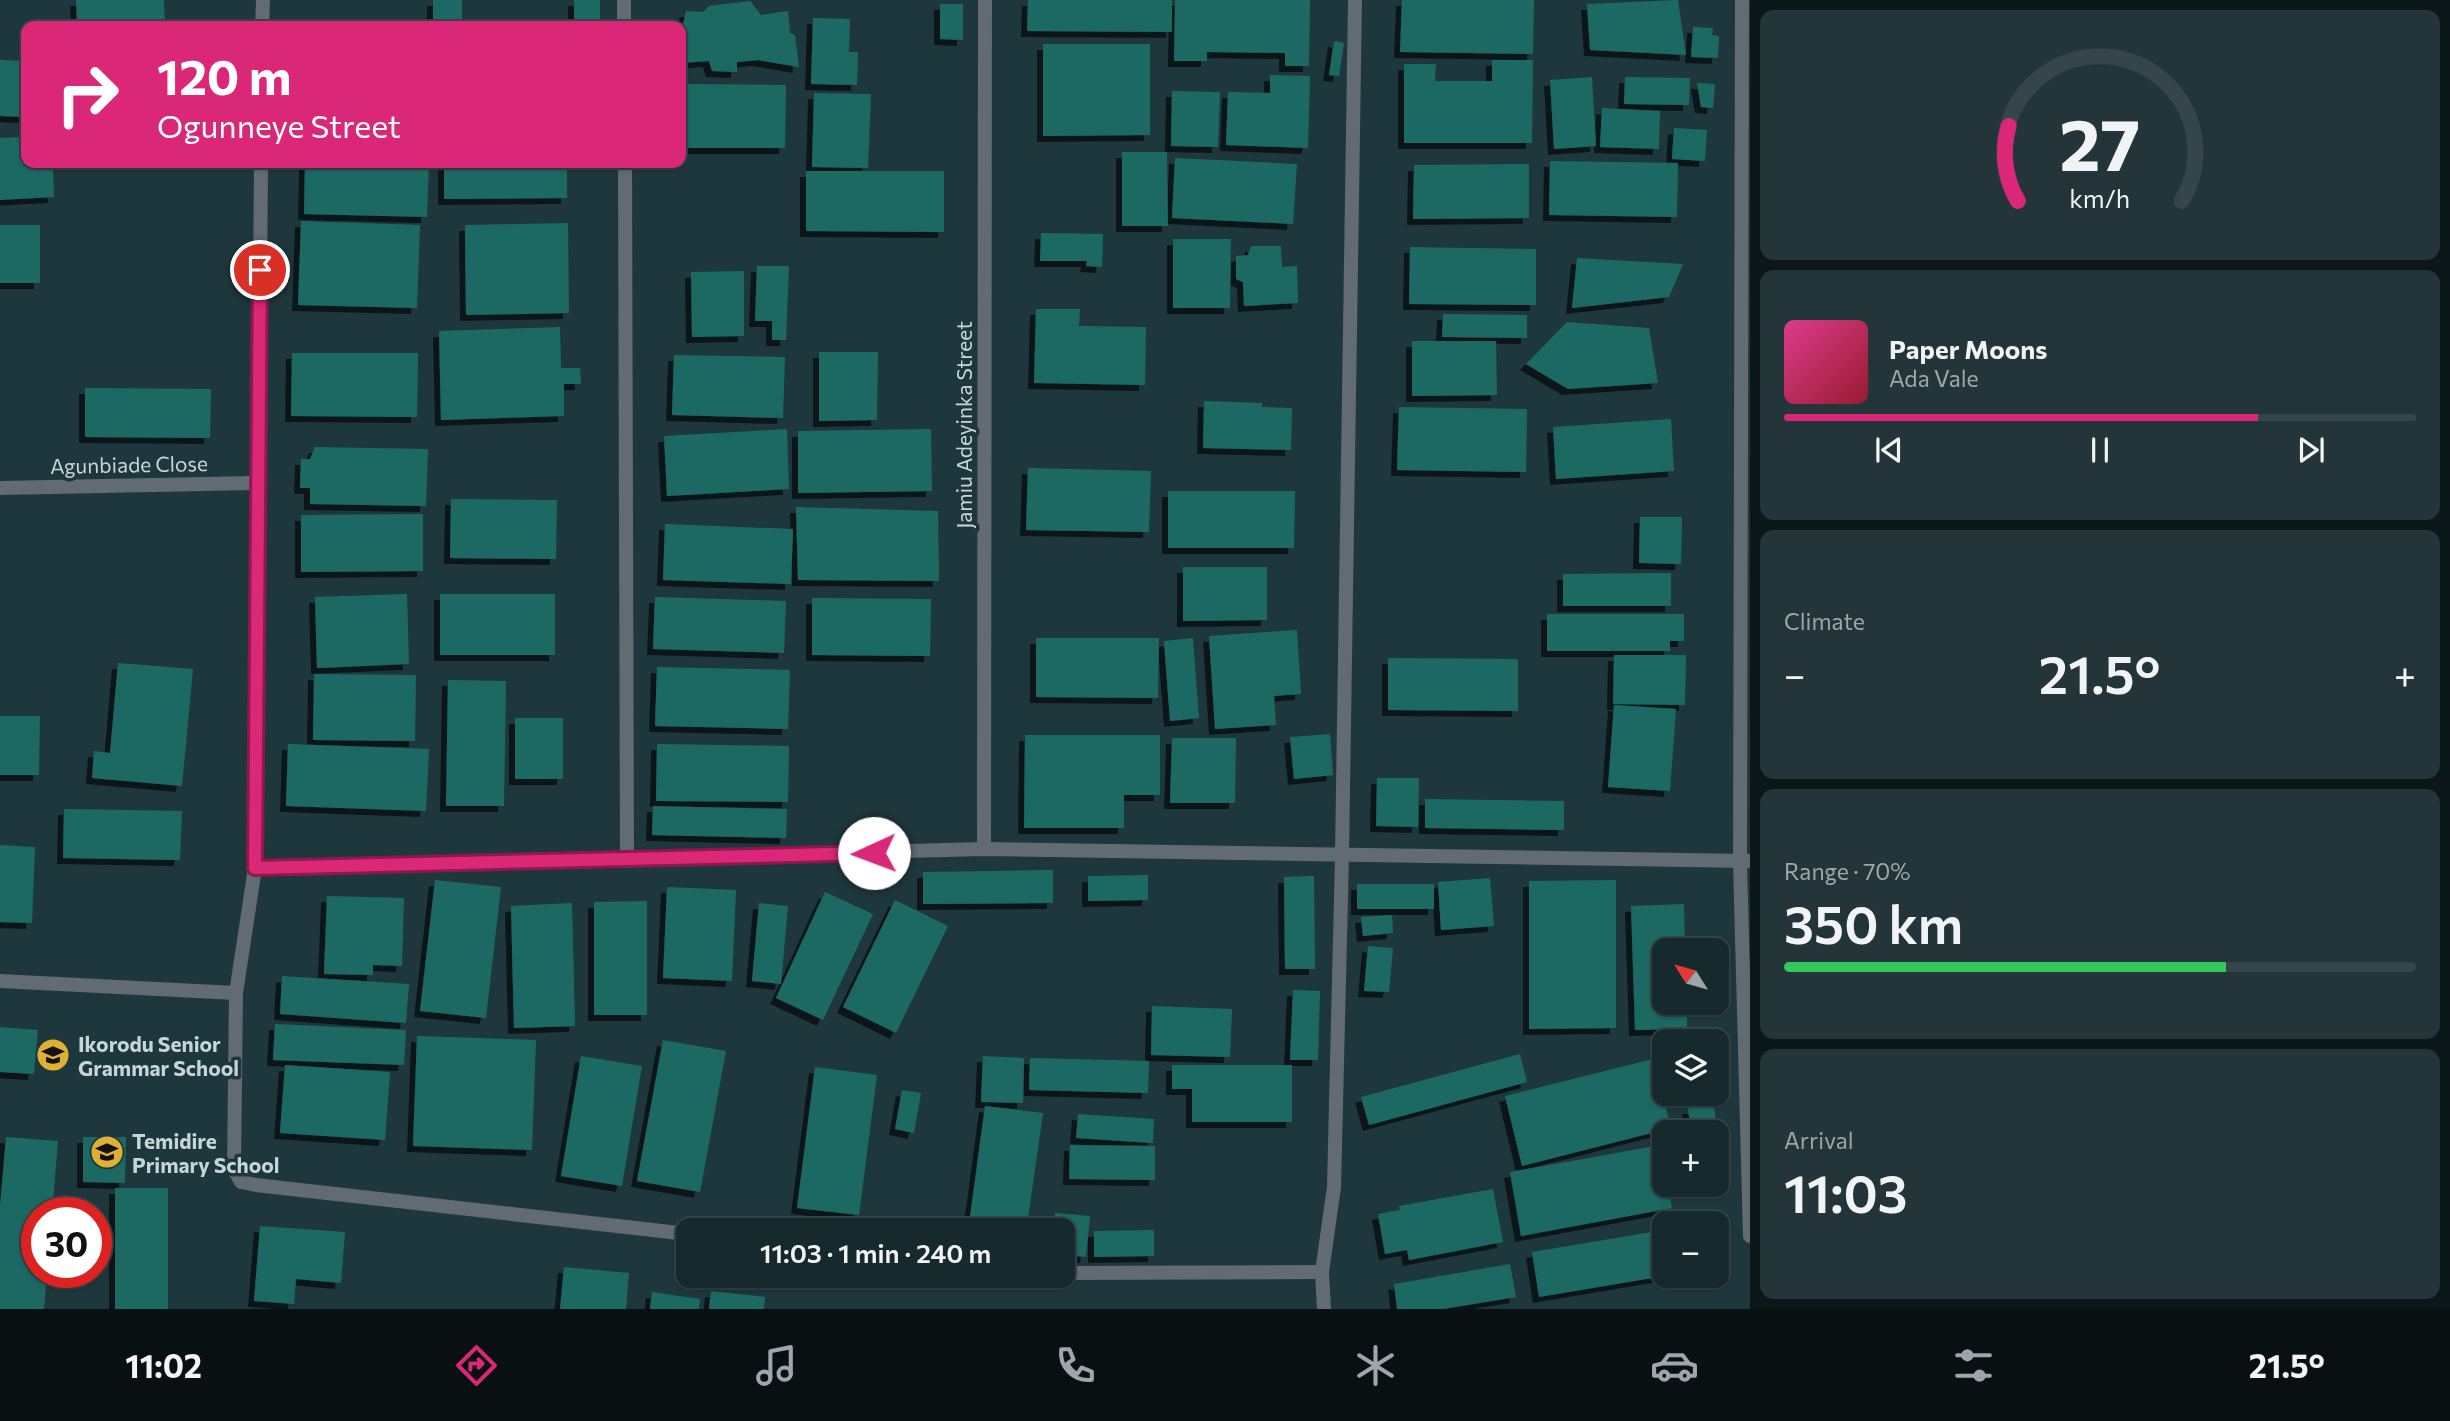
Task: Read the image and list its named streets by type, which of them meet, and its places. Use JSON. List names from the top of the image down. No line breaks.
{"streets":{"street":["Jamiu Adeyinka Street","Agunbiade Close"]},"places":{"school or university":["Ikorodu Senior Grammar School","Temidire Primary School"]},"north":"top left","page":{"turn":["120 m","Ogunneye Street"],"song":["Paper Moons","Ada Vale"],"tile":["Climate",["Range · 70%","350 km"],["Arrival","11:03"]],"heat":["−","21.5°","+"],"map_buttons":["+","−"],"limit":"30","trip":"11:03 · 1 min · 240 m","tabs":["11:02","21.5°"],"gauge":["27","km/h"]}}
